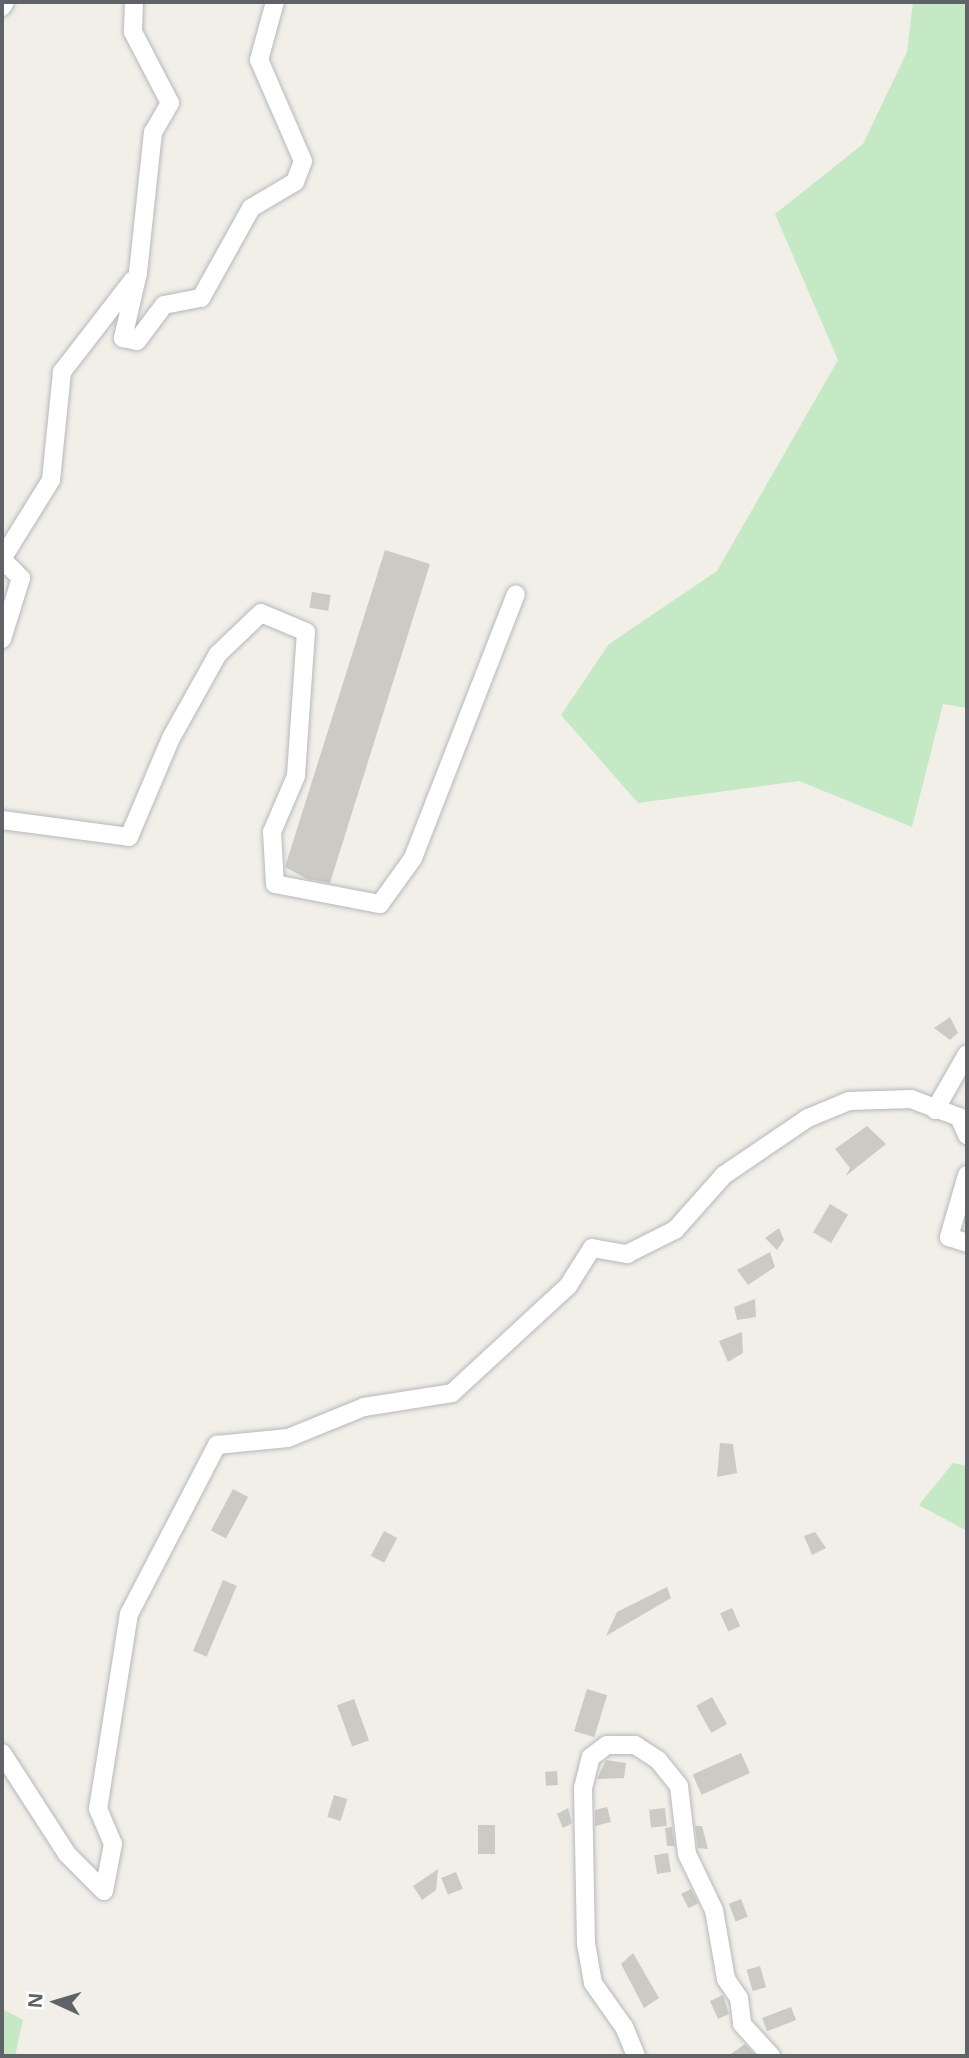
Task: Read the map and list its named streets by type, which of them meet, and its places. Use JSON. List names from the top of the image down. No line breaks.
{"north":"left"}
